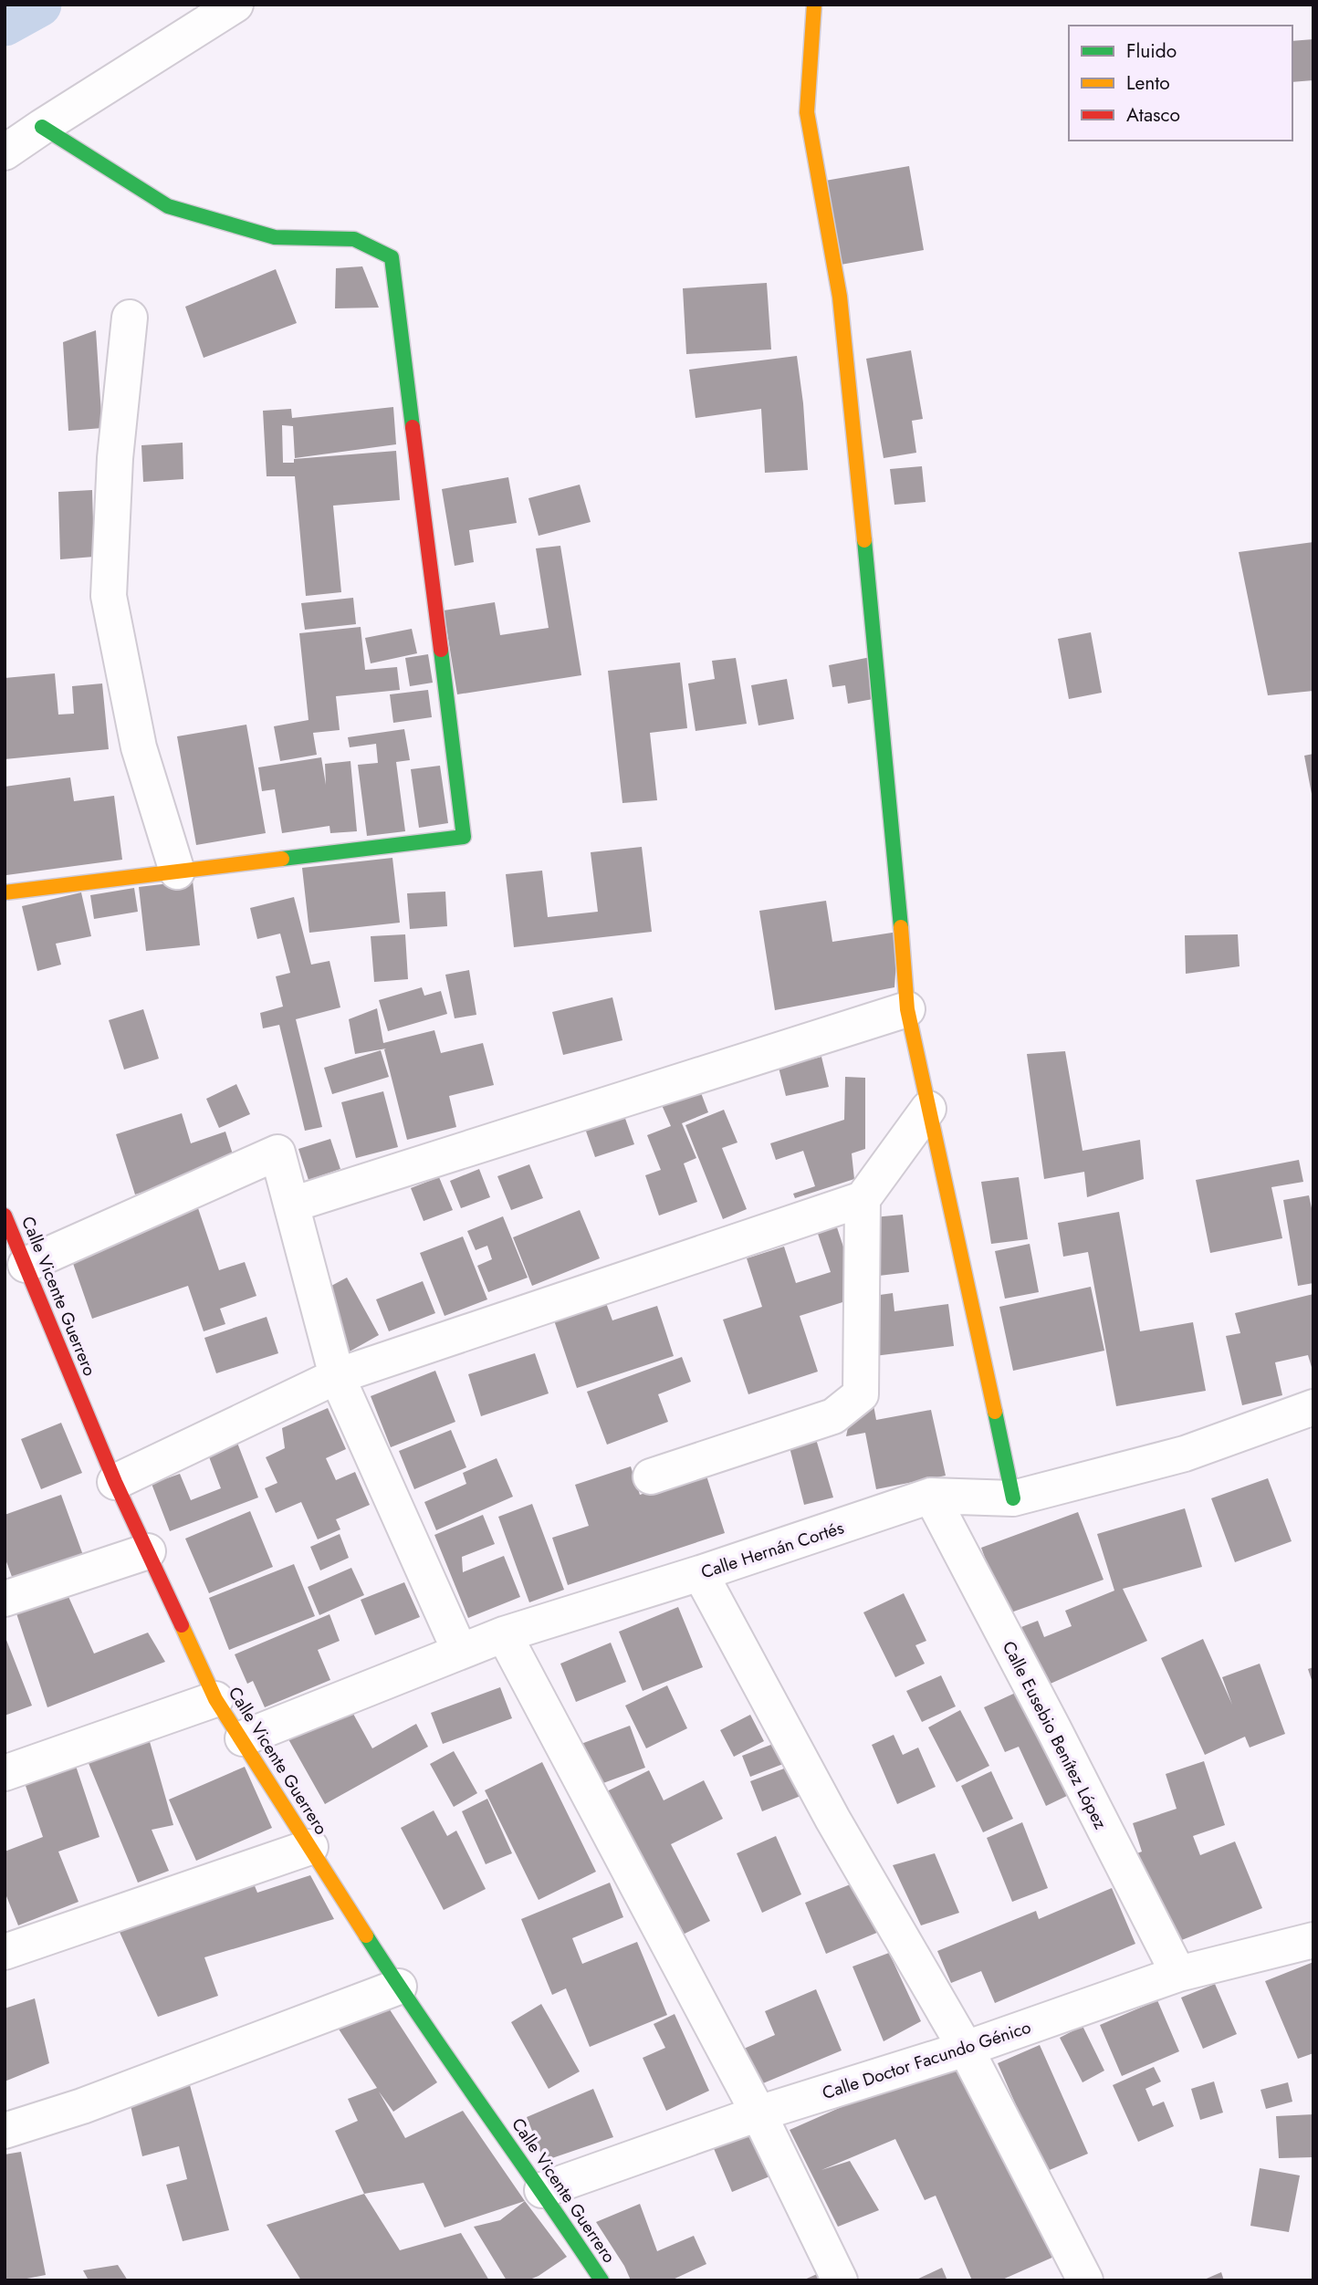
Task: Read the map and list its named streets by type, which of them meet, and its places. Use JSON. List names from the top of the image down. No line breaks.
{"streets":{"street":["Calle Vicente Guerrero","Calle Hernán Cortés","Calle Eusebio Benítez López","Calle Doctor Facundo Génico"]},"crossings":[["Calle Vicente Guerrero","Calle Hernán Cortés"],["Calle Vicente Guerrero","Calle Doctor Facundo Génico"],["Calle Hernán Cortés","Calle Eusebio Benítez López"],["Calle Eusebio Benítez López","Calle Doctor Facundo Génico"]],"legend":["Fluido","Lento","Atasco"]}
